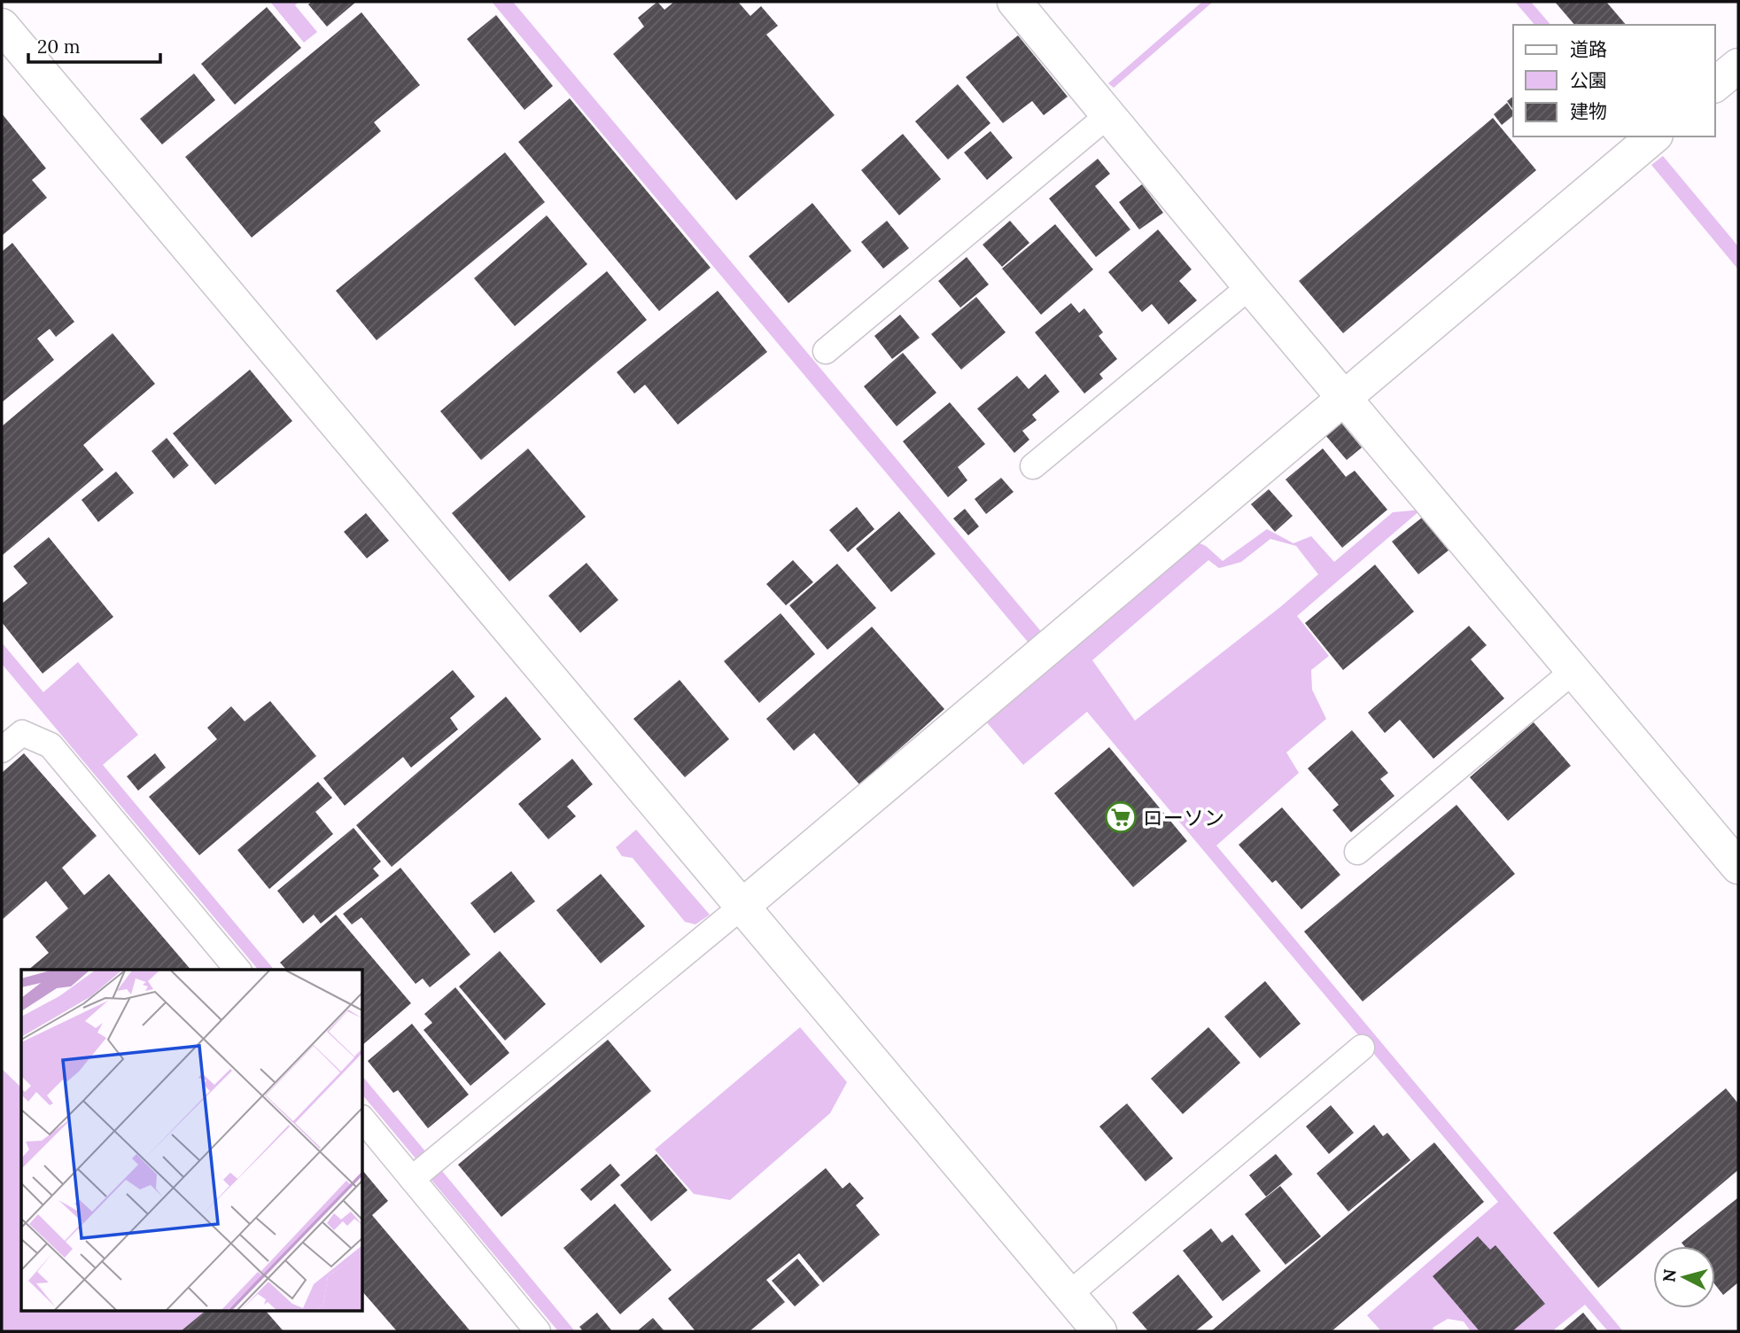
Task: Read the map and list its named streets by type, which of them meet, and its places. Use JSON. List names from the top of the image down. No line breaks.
{"places":{"supermarket":["ローソン"]},"legend":["道路","公園","建物"],"scale_bar":"20 m","north":"left"}
